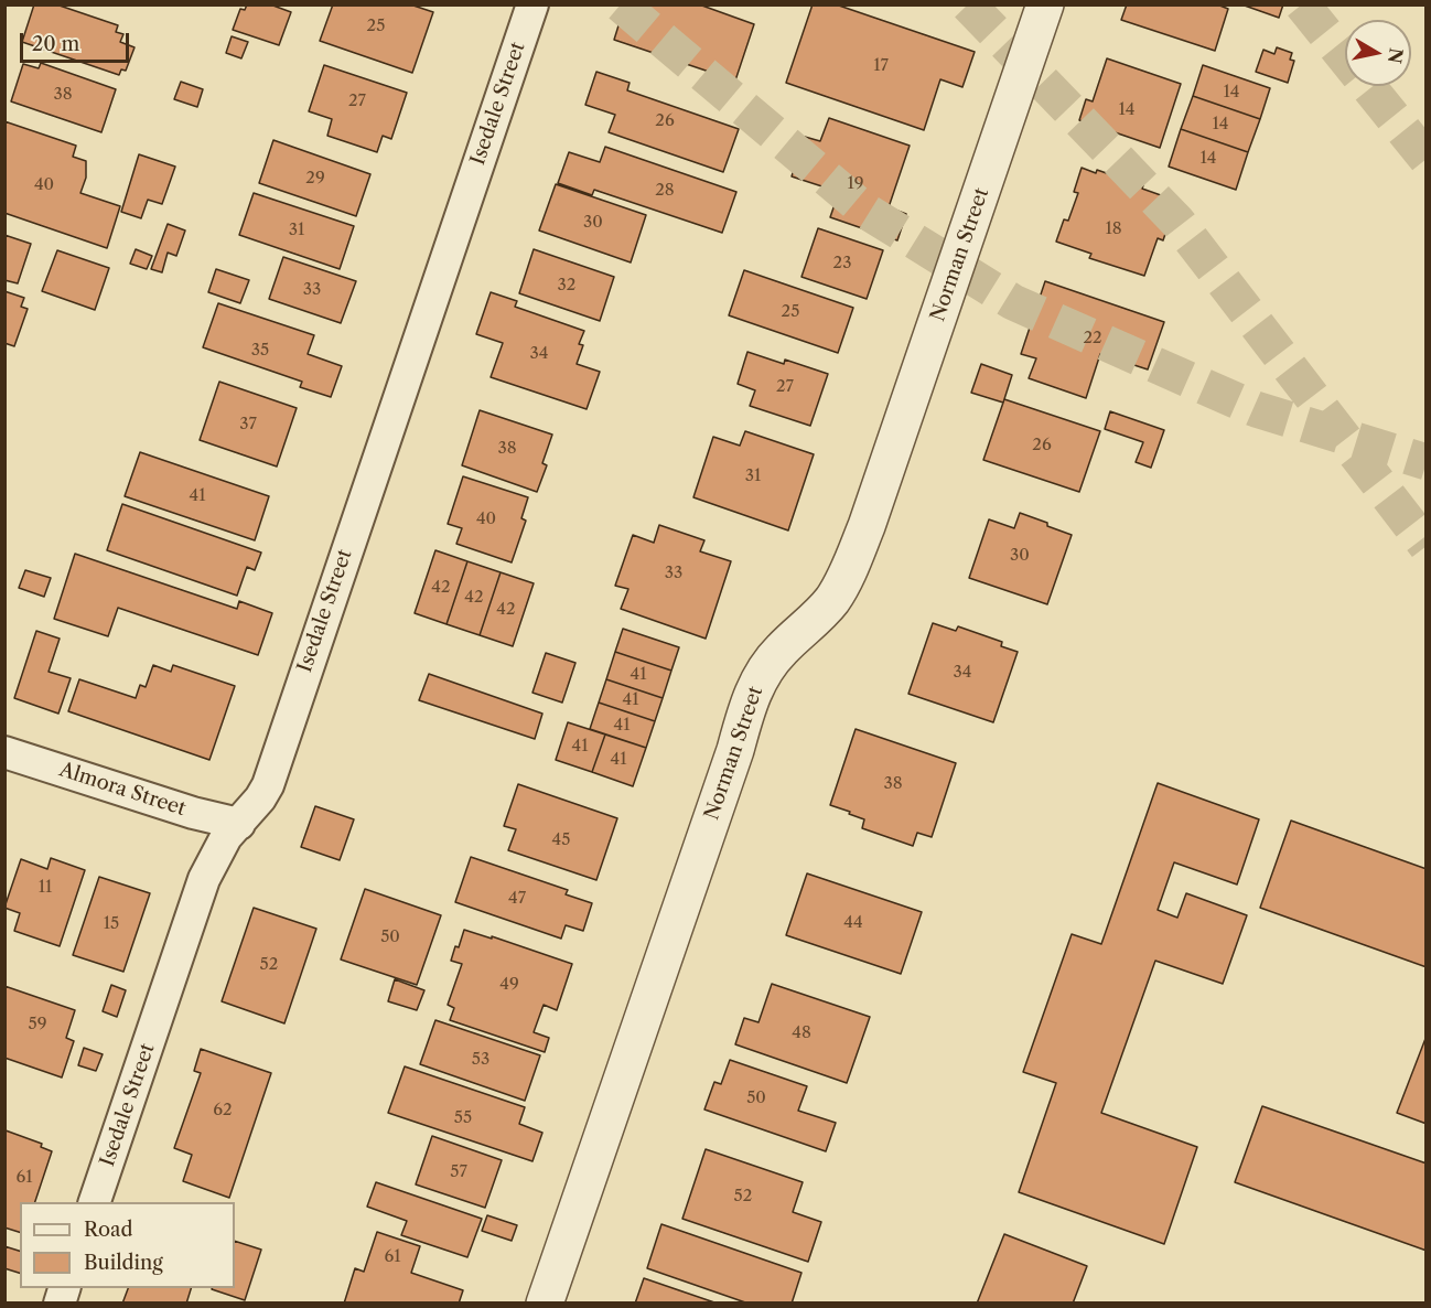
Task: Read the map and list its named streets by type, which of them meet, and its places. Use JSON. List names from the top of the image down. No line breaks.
{"streets":{"street":["Isedale Street","Norman Street","Almora Street"]},"crossings":[["Isedale Street","Almora Street"]],"house_numbers":["25","17","14","38","27","14","26","14","14","29","19","40","28","30","18","31","23","32","33","25","22","35","34","27","37","26","38","31","41","40","30","33","42","42","42","34","41","41","41","41","41","38","45","11","47","44","15","50","52","49","59","48","53","50","62","55","57","61","52","61"],"legend":["Road","Building"],"scale_bar":"20 m","north":"right"}
